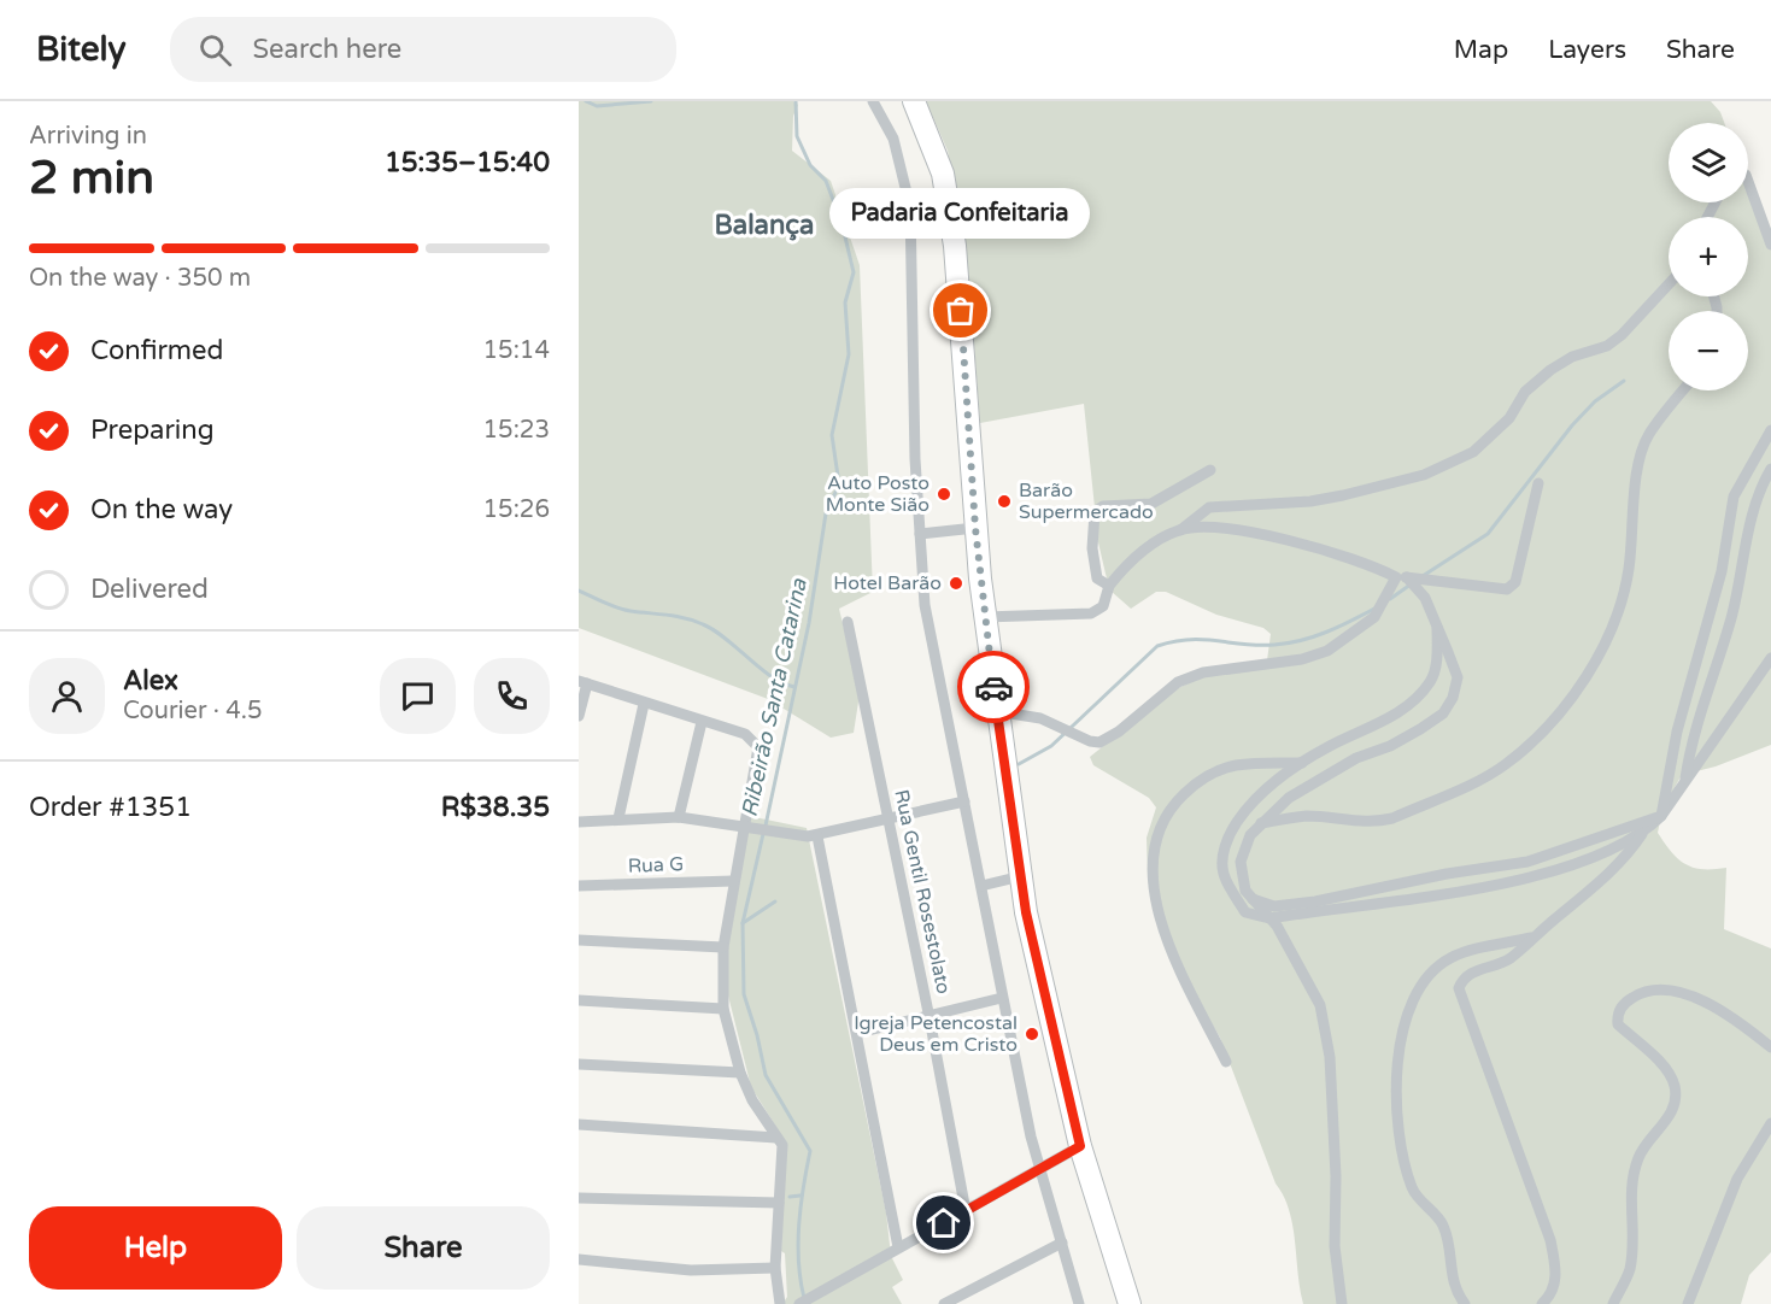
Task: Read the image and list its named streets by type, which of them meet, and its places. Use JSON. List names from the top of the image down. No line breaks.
{"streets":{"street":["Rua G","Rua Gentil Rosestolato"]},"districts":["Balança"],"water":["Ribeirão Santa Catarina"],"places":["Padaria Confeitaria","Auto Posto Monte Sião","Barão Supermercado","Hotel Barão","Igreja Petencostal Deus em Cristo"],"page":{"header":"Bitely","search":"Search here","nav":["Map","Layers","Share"],"heading":["2 min","Arriving in","15:35–15:40"],"panel":["Alex","Courier · 4.5","Order #1351","R$38.35"],"map_buttons":["+","−"],"bubble":"Padaria Confeitaria","bar":"On the way · 350 m","list":[["Confirmed","15:14"],["Preparing","15:23"],["On the way","15:26"],"Delivered"],"buttons":["Help","Share"]}}
